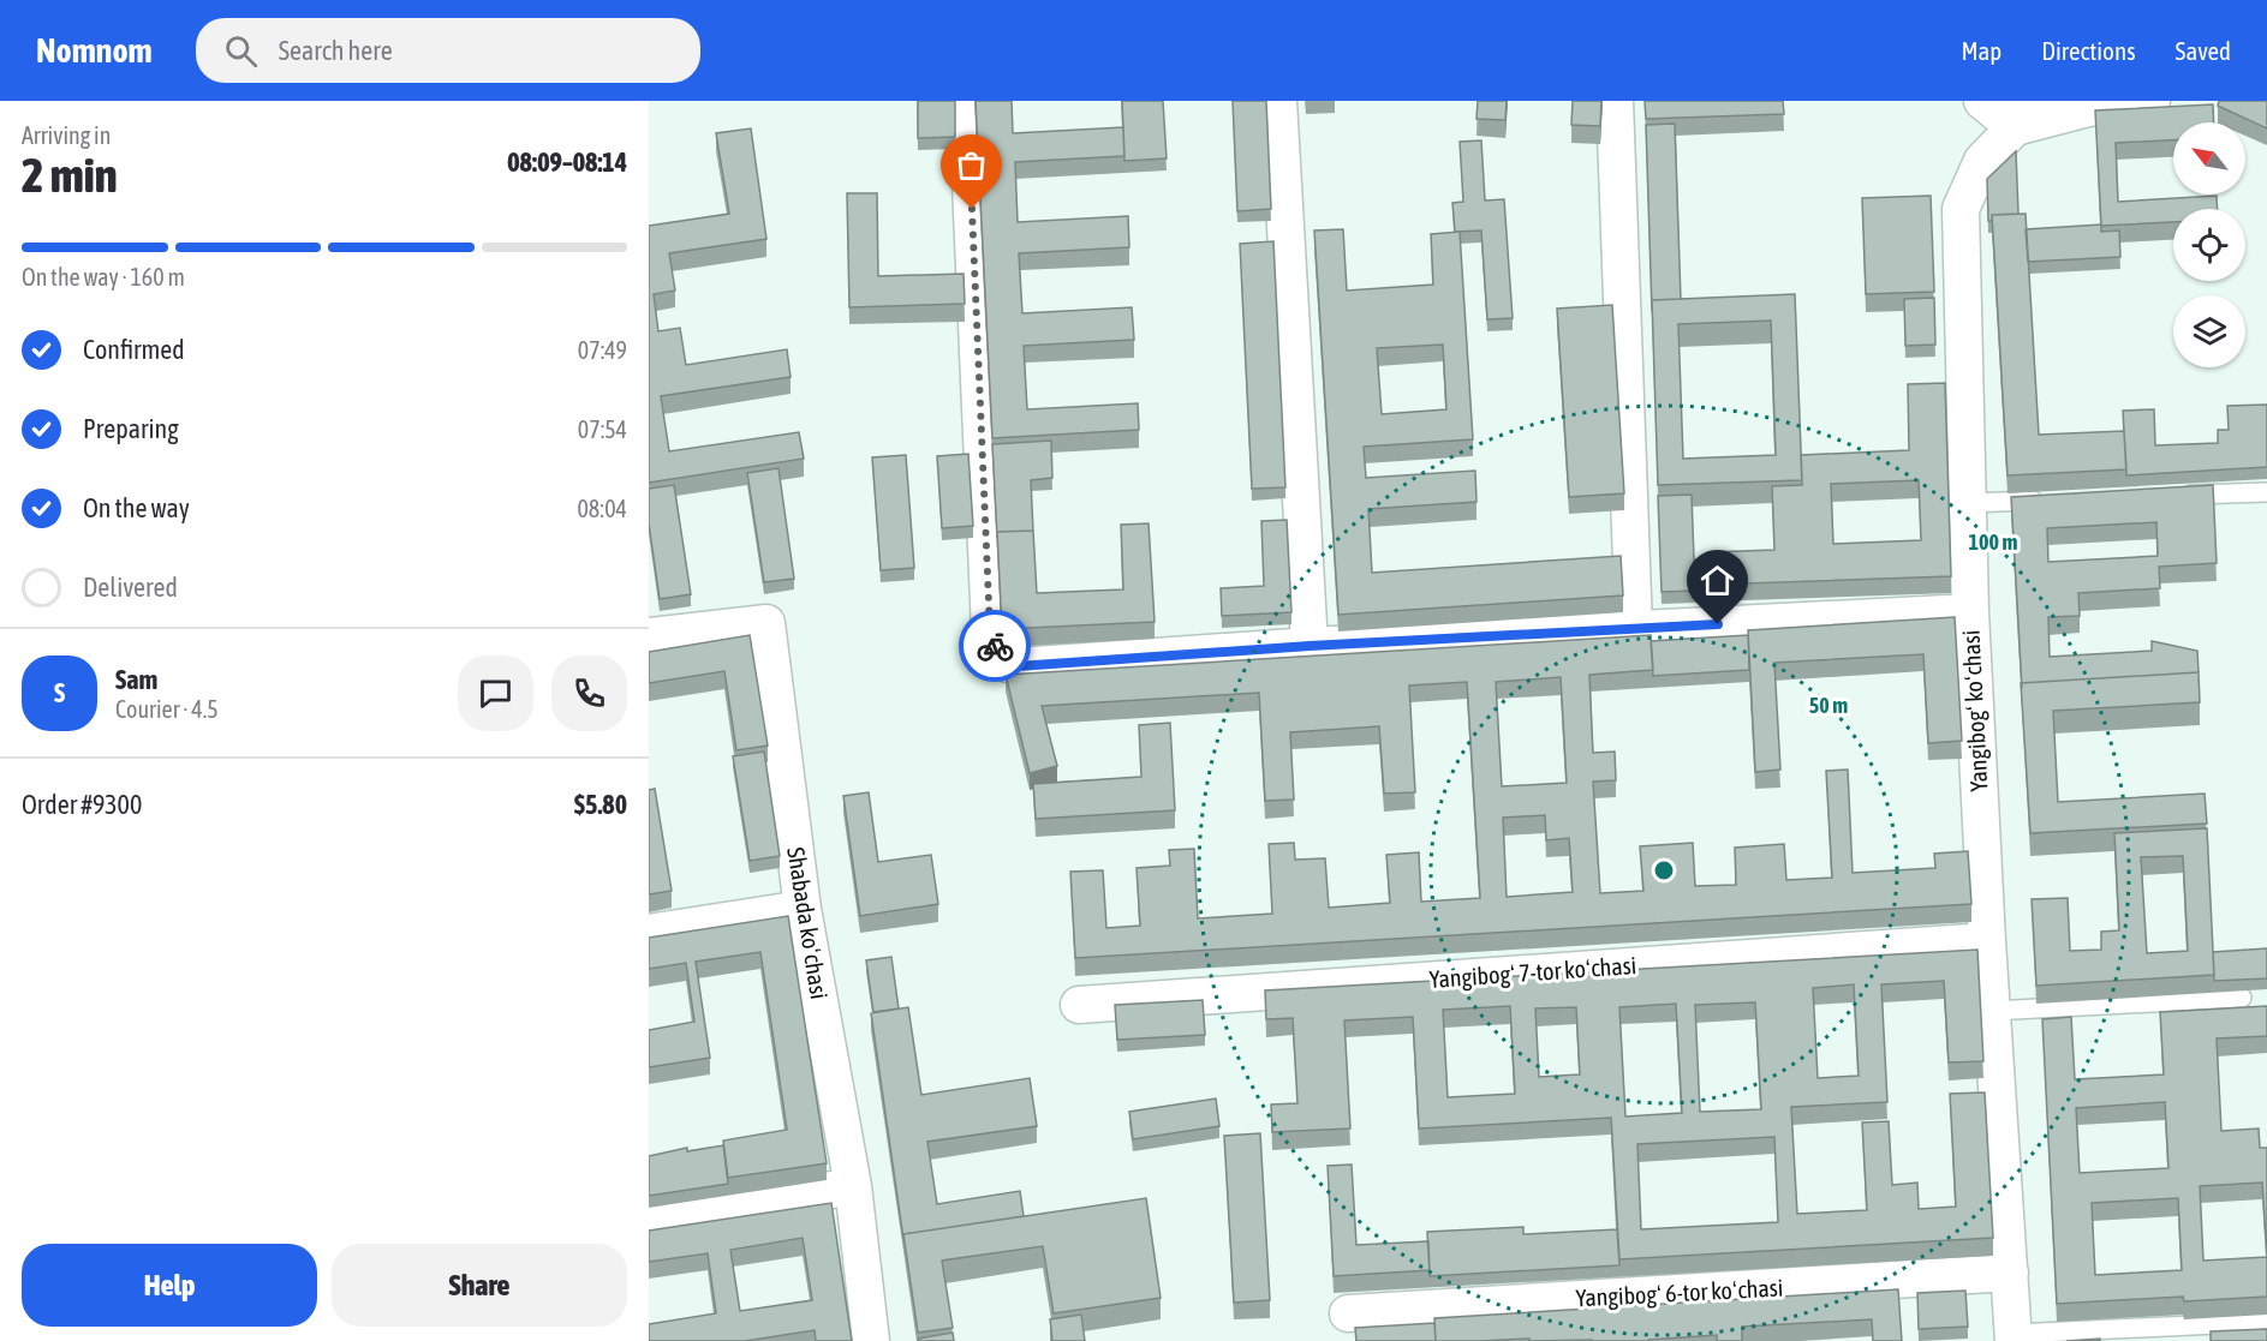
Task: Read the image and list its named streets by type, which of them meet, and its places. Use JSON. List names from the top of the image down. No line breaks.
{"streets":{"street":["Yangibogʻ koʻchasi","Shabada koʻchasi","Yangibogʻ 7-tor koʻchasi","Yangibogʻ 6-tor koʻchasi"]},"crossings":[["Yangibogʻ koʻchasi","Yangibogʻ 7-tor koʻchasi"],["Yangibogʻ koʻchasi","Yangibogʻ 6-tor koʻchasi"]],"north":"top left","page":{"header":"Nomnom","search":"Search here","nav":["Map","Directions","Saved"],"heading":["2 min","Arriving in","08:09–08:14"],"panel":["Sam","Courier · 4.5","Order #9300","$5.80"],"bar":"On the way · 160 m","list":[["Confirmed","07:49"],["Preparing","07:54"],["On the way","08:04"],"Delivered"],"round":"S","buttons":["Help","Share"]},"rings":["100 m","50 m"]}
